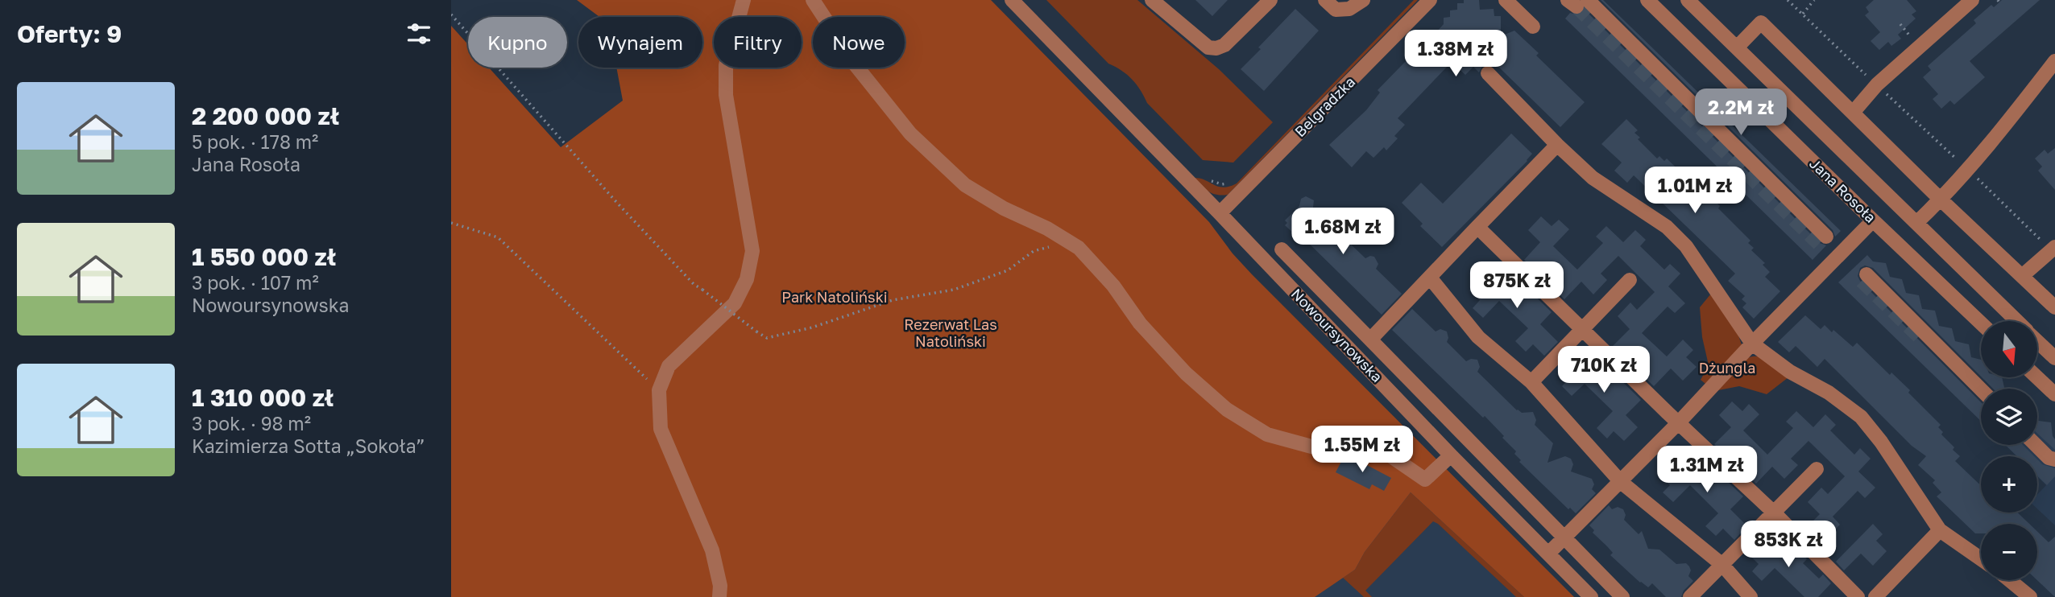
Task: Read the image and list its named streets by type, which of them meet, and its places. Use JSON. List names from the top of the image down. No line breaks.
{"streets":{"street":["Belgradzka","Jana Rosoła","Nowoursynowska"]},"crossings":[["Belgradzka","Nowoursynowska"]],"parks":["Park Natoliński","Rezerwat Las Natoliński","Dżungla"],"north":"bottom","page":{"heading":"Oferty: 9","chip":["Kupno","Wynajem","Filtry","Nowe"],"price":["1.38M zł","2.2M zł","1.01M zł","1.68M zł","875K zł","710K zł","1.55M zł","1.31M zł","853K zł"],"list":[{"name":"2 200 000 zł","note":"5 pok. · 178 m² · Jana Rosoła"},{"name":"1 550 000 zł","note":"3 pok. · 107 m² · Nowoursynowska"},{"name":"1 310 000 zł","note":"3 pok. · 98 m² · Kazimierza Sotta „Sokoła”"}],"map_buttons":["+","−"]}}
